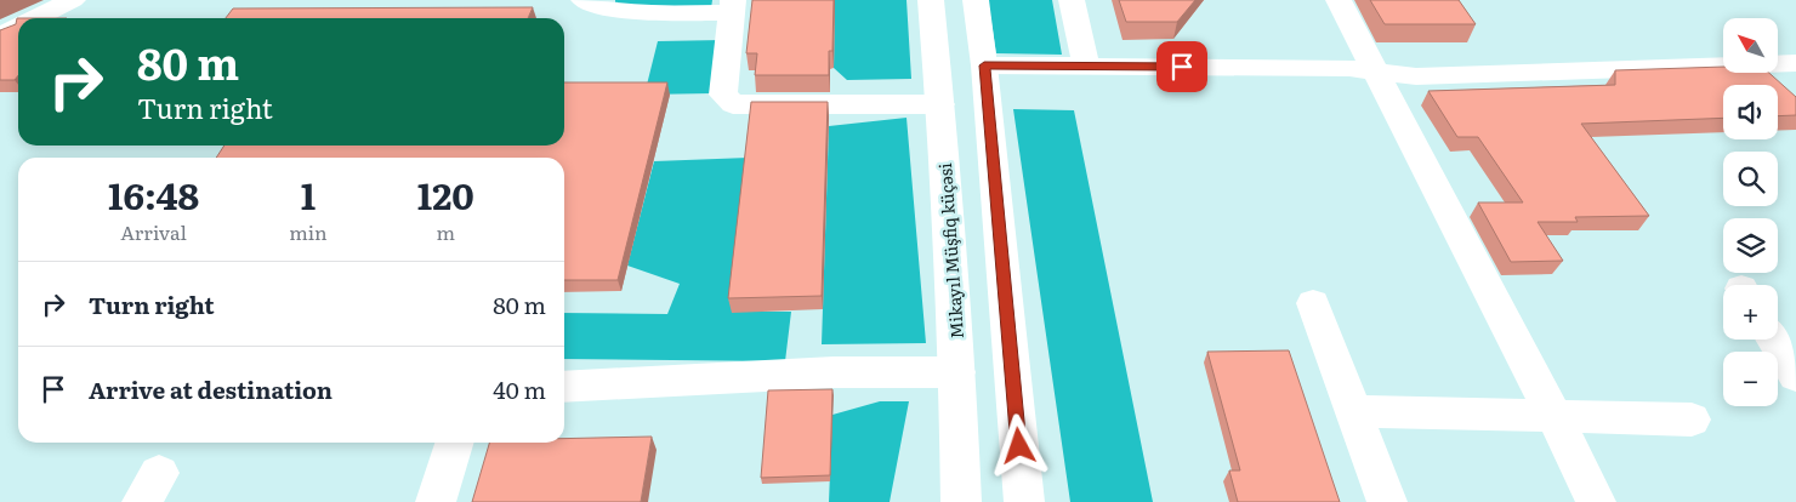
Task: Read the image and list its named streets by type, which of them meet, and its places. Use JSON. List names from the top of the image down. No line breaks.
{"streets":{"main road":["Mikayıl Müşfiq küçəsi"]},"north":"top left","page":{"map_buttons":["+","−"],"turn":["80 m","Turn right"],"eta":["16:48","Arrival","1","min","120","m"],"list":[{"name":"Turn right","value":"80 m"},{"name":"Arrive at destination","value":"40 m"}]}}
